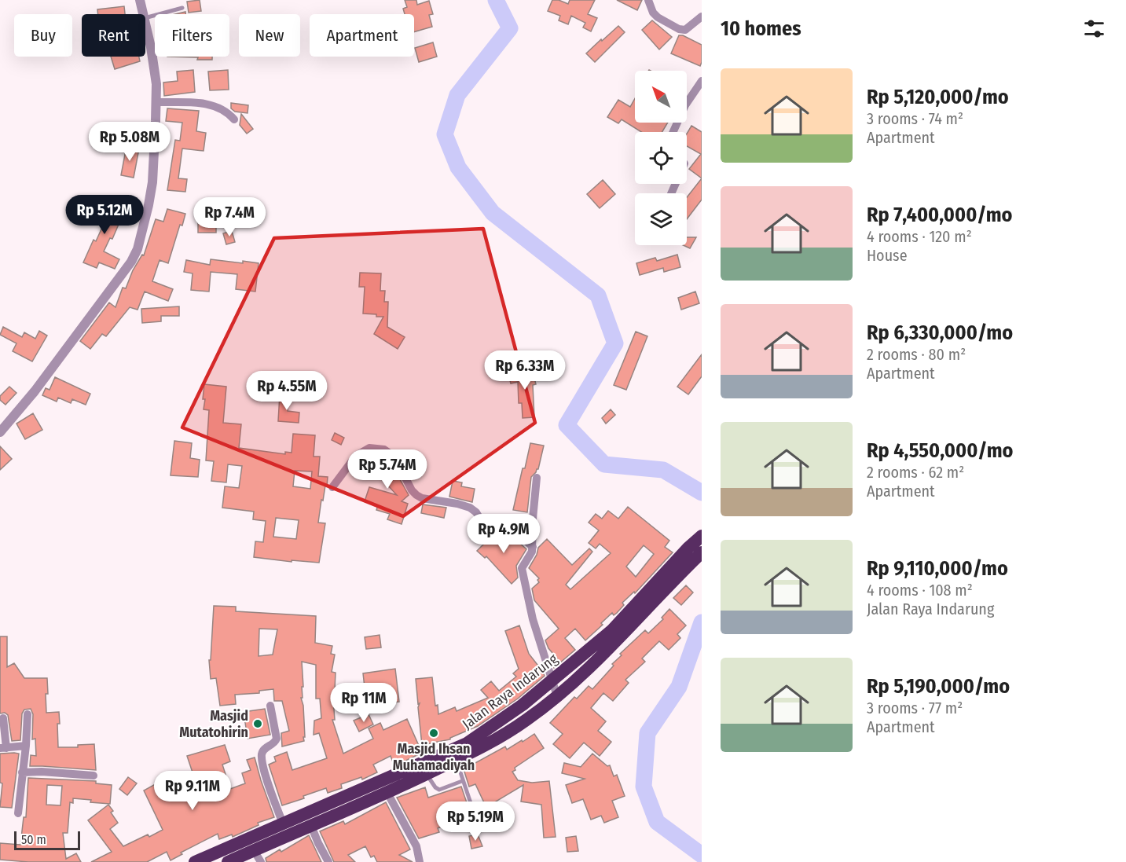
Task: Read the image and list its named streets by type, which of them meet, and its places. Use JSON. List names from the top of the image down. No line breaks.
{"streets":{"highway":["Jalan Raya Indarung"]},"places":["Masjid Mutatohirin","Masjid Ihsan Muhamadiyah"],"scale_bar":"50 m","north":"top left","page":{"heading":"10 homes","chip":["Buy","Rent","Filters","New","Apartment"],"list":[{"name":"Rp 5,120,000/mo","note":"3 rooms · 74 m² · Apartment"},{"name":"Rp 7,400,000/mo","note":"4 rooms · 120 m² · House"},{"name":"Rp 6,330,000/mo","note":"2 rooms · 80 m² · Apartment"},{"name":"Rp 4,550,000/mo","note":"2 rooms · 62 m² · Apartment"},{"name":"Rp 9,110,000/mo","note":"4 rooms · 108 m² · Jalan Raya Indarung"},{"name":"Rp 5,190,000/mo","note":"3 rooms · 77 m² · Apartment"}],"price":["Rp 5.08M","Rp 5.12M","Rp 7.4M","Rp 6.33M","Rp 4.55M","Rp 5.74M","Rp 4.9M","Rp 11M","Rp 9.11M","Rp 5.19M"],"scale":"50 m"}}
